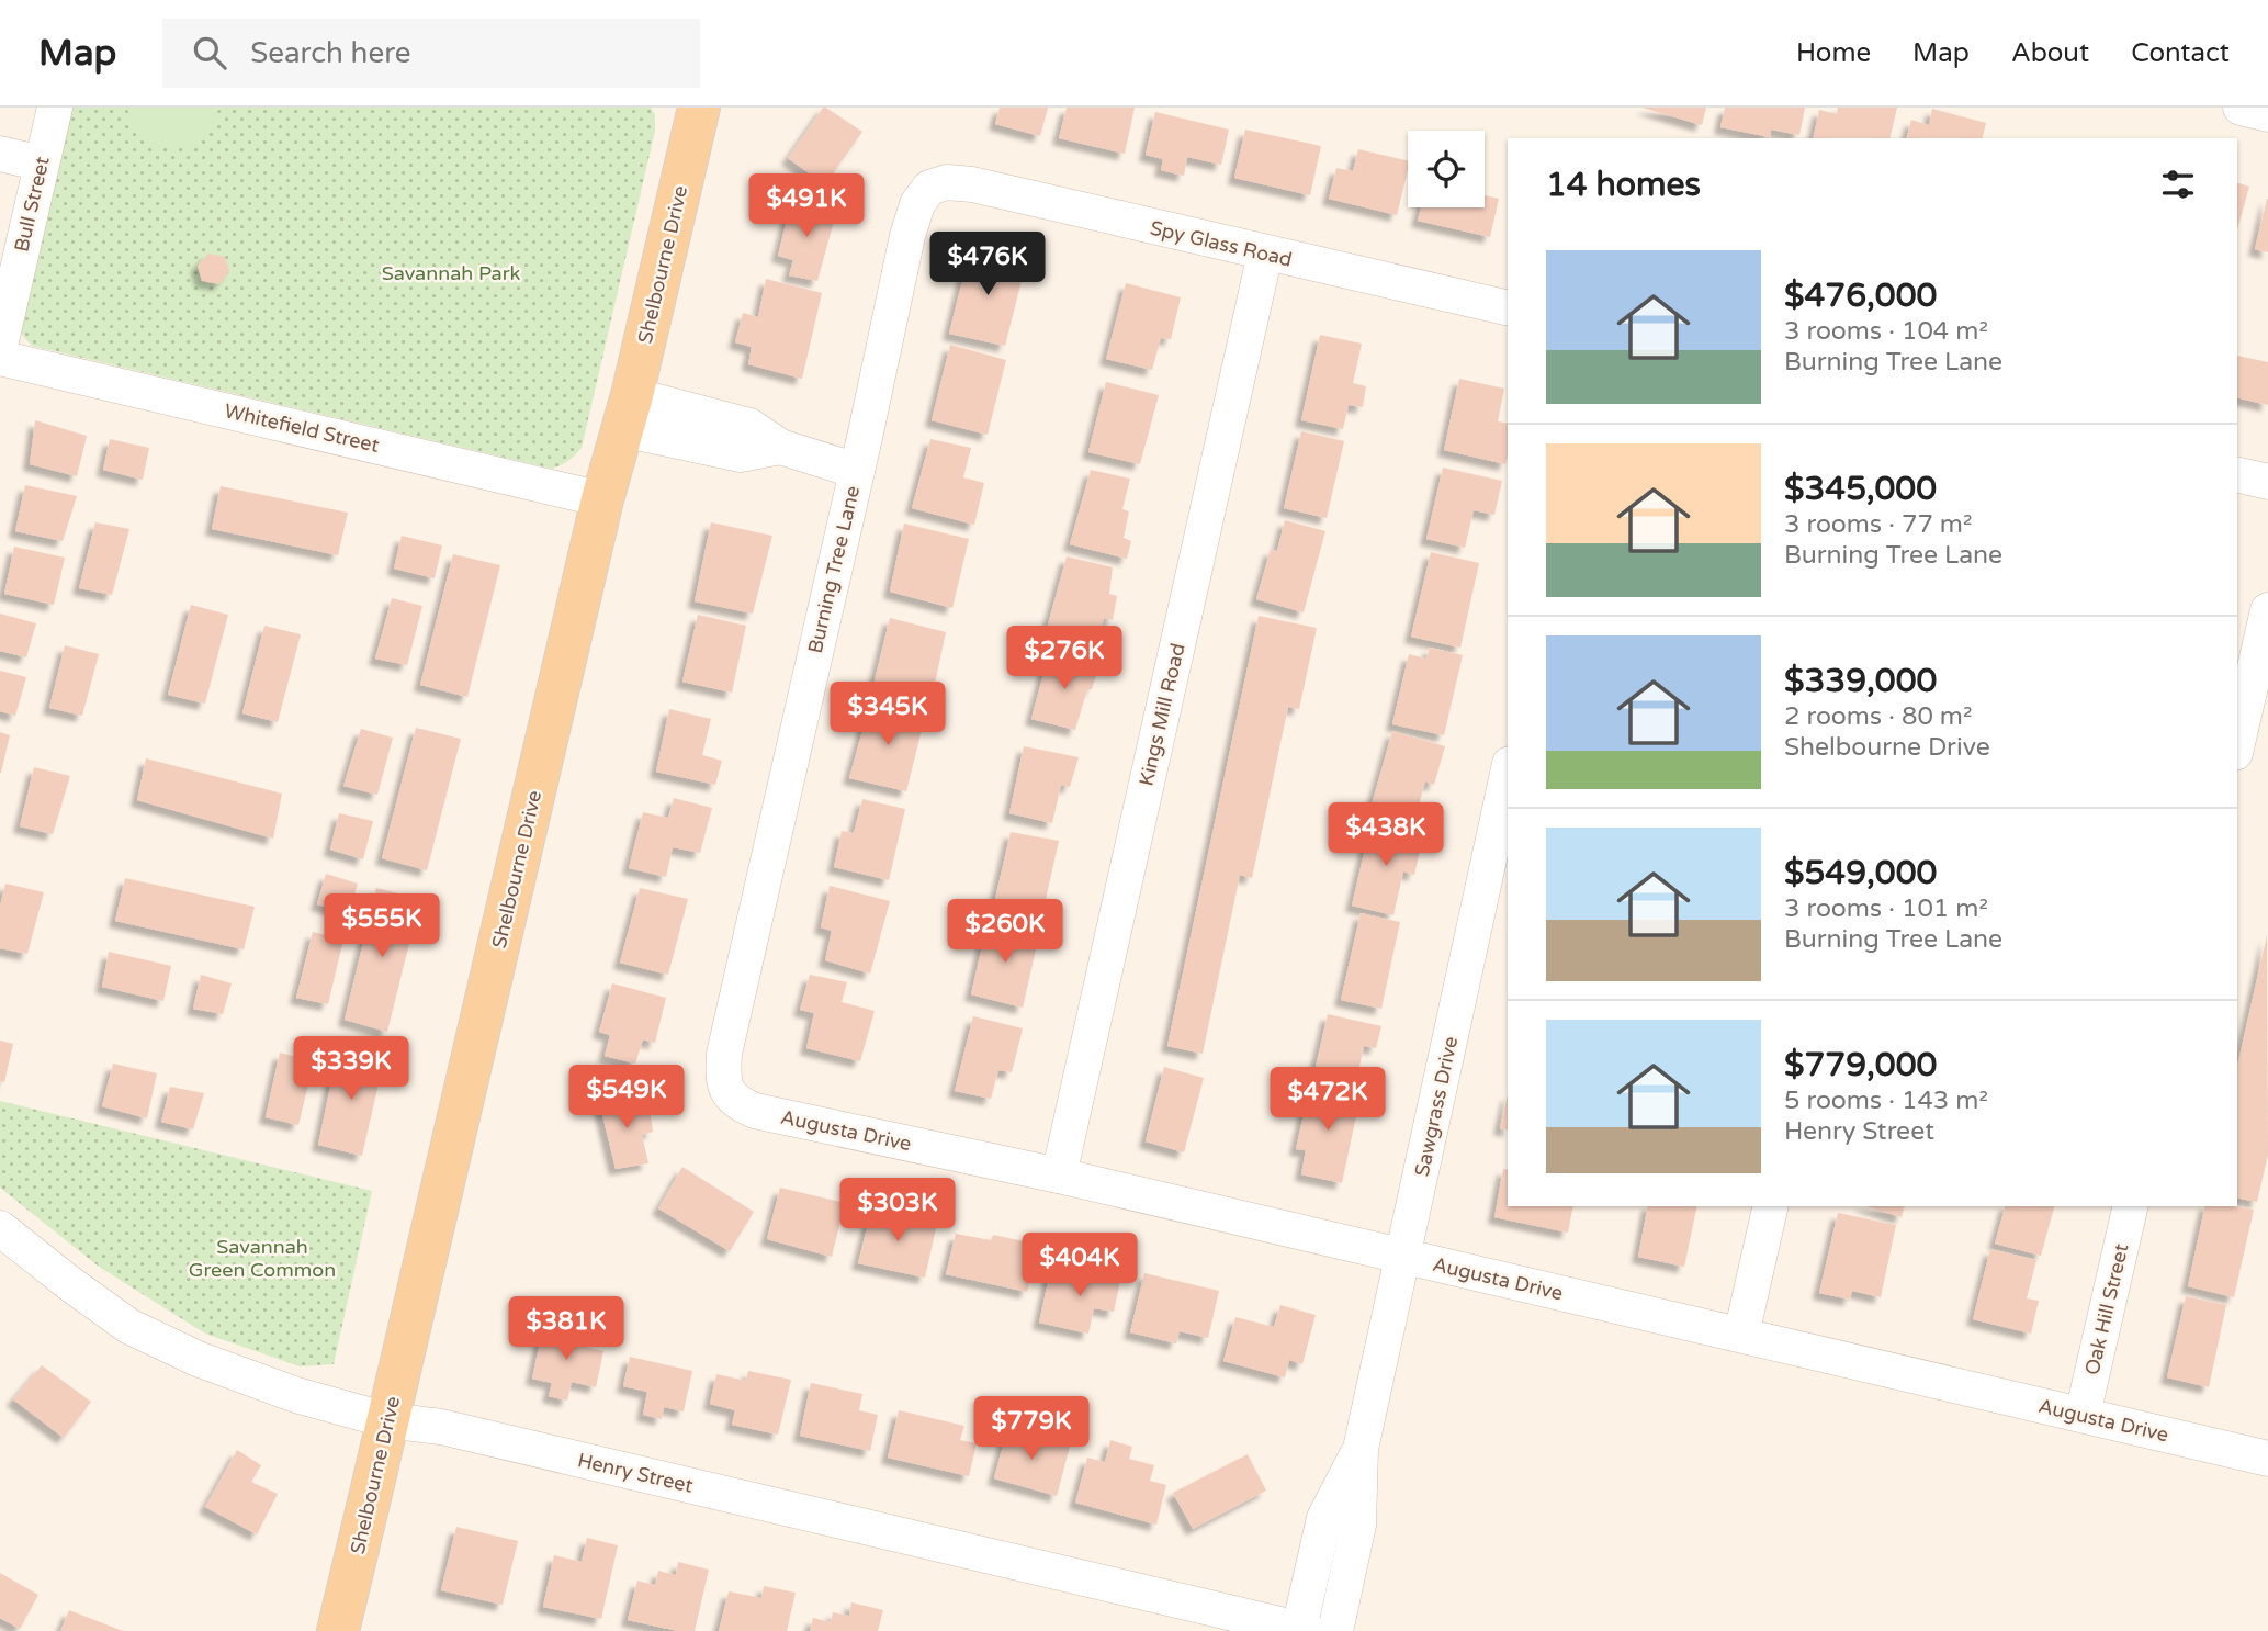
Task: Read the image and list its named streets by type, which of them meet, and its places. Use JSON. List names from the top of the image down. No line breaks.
{"streets":{"main road":["Shelbourne Drive"],"street":["Bull Street","Spy Glass Road","Whitefield Street","Burning Tree Lane","Kings Mill Road","Sawgrass Drive","Augusta Drive","Oak Hill Street","Henry Street"]},"crossings":[["Spy Glass Road","Burning Tree Lane"],["Spy Glass Road","Kings Mill Road"],["Shelbourne Drive","Whitefield Street"],["Shelbourne Drive","Henry Street"],["Burning Tree Lane","Augusta Drive"],["Kings Mill Road","Augusta Drive"],["Sawgrass Drive","Augusta Drive"],["Sawgrass Drive","Henry Street"],["Augusta Drive","Oak Hill Street"]],"parks":["Savannah Park","Savannah Green Common"],"page":{"header":"Map","search":"Search here","nav":["Home","Map","About","Contact"],"heading":"14 homes","price":["$491K","$476K","$276K","$345K","$438K","$555K","$260K","$339K","$549K","$472K","$303K","$404K","$381K","$779K"],"list":[{"name":"$476,000","note":"3 rooms · 104 m² · Burning Tree Lane"},{"name":"$345,000","note":"3 rooms · 77 m² · Burning Tree Lane"},{"name":"$339,000","note":"2 rooms · 80 m² · Shelbourne Drive"},{"name":"$549,000","note":"3 rooms · 101 m² · Burning Tree Lane"},{"name":"$779,000","note":"5 rooms · 143 m² · Henry Street"}]}}
